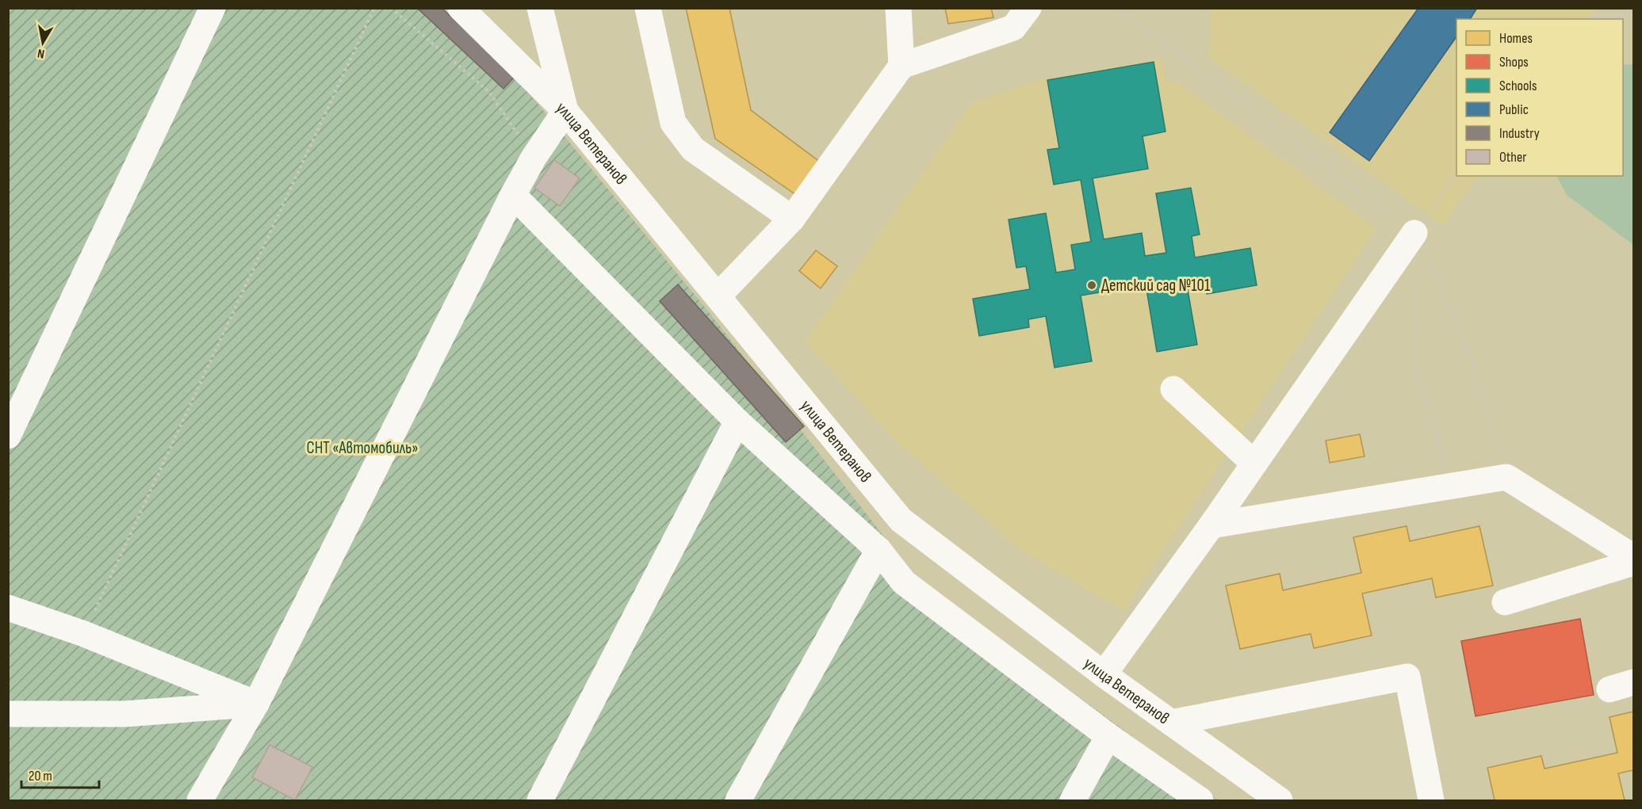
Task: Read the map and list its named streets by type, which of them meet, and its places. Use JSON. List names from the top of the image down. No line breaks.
{"streets":{"street":["улица Ветеранов"]},"parks":["СНТ «Автомобиль»"],"places":["Детский сад №101"],"legend":["Homes","Shops","Schools","Public","Industry","Other"],"scale_bar":"20 m","north":"bottom"}
